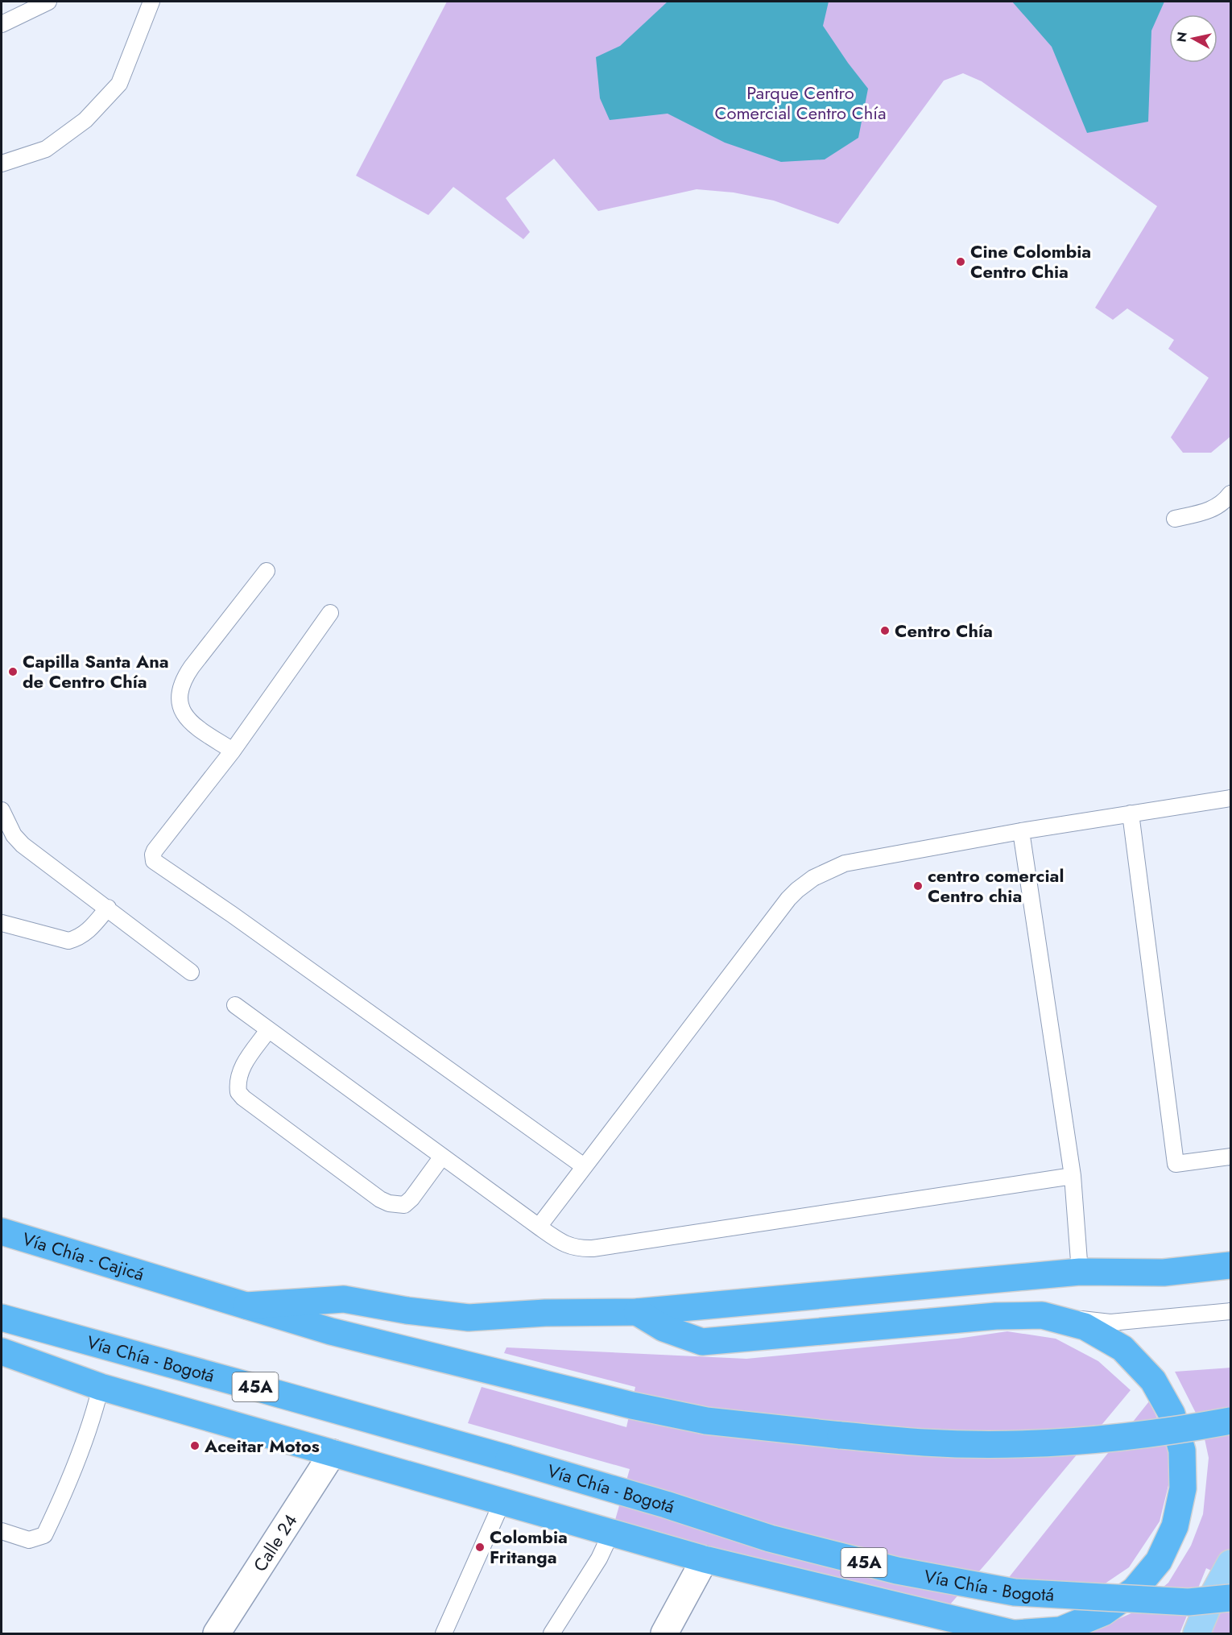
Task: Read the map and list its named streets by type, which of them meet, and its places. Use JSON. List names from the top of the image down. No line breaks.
{"streets":{"highway":["Vía Chía - Cajicá","Vía Chía - Bogotá","45A"],"street":["Calle 24"]},"parks":["Parque Centro Comercial Centro Chía"],"places":["Cine Colombia Centro Chia","Centro Chía","Capilla Santa Ana de Centro Chía","centro comercial Centro chia","Aceitar Motos","Colombia Fritanga"],"north":"left"}
